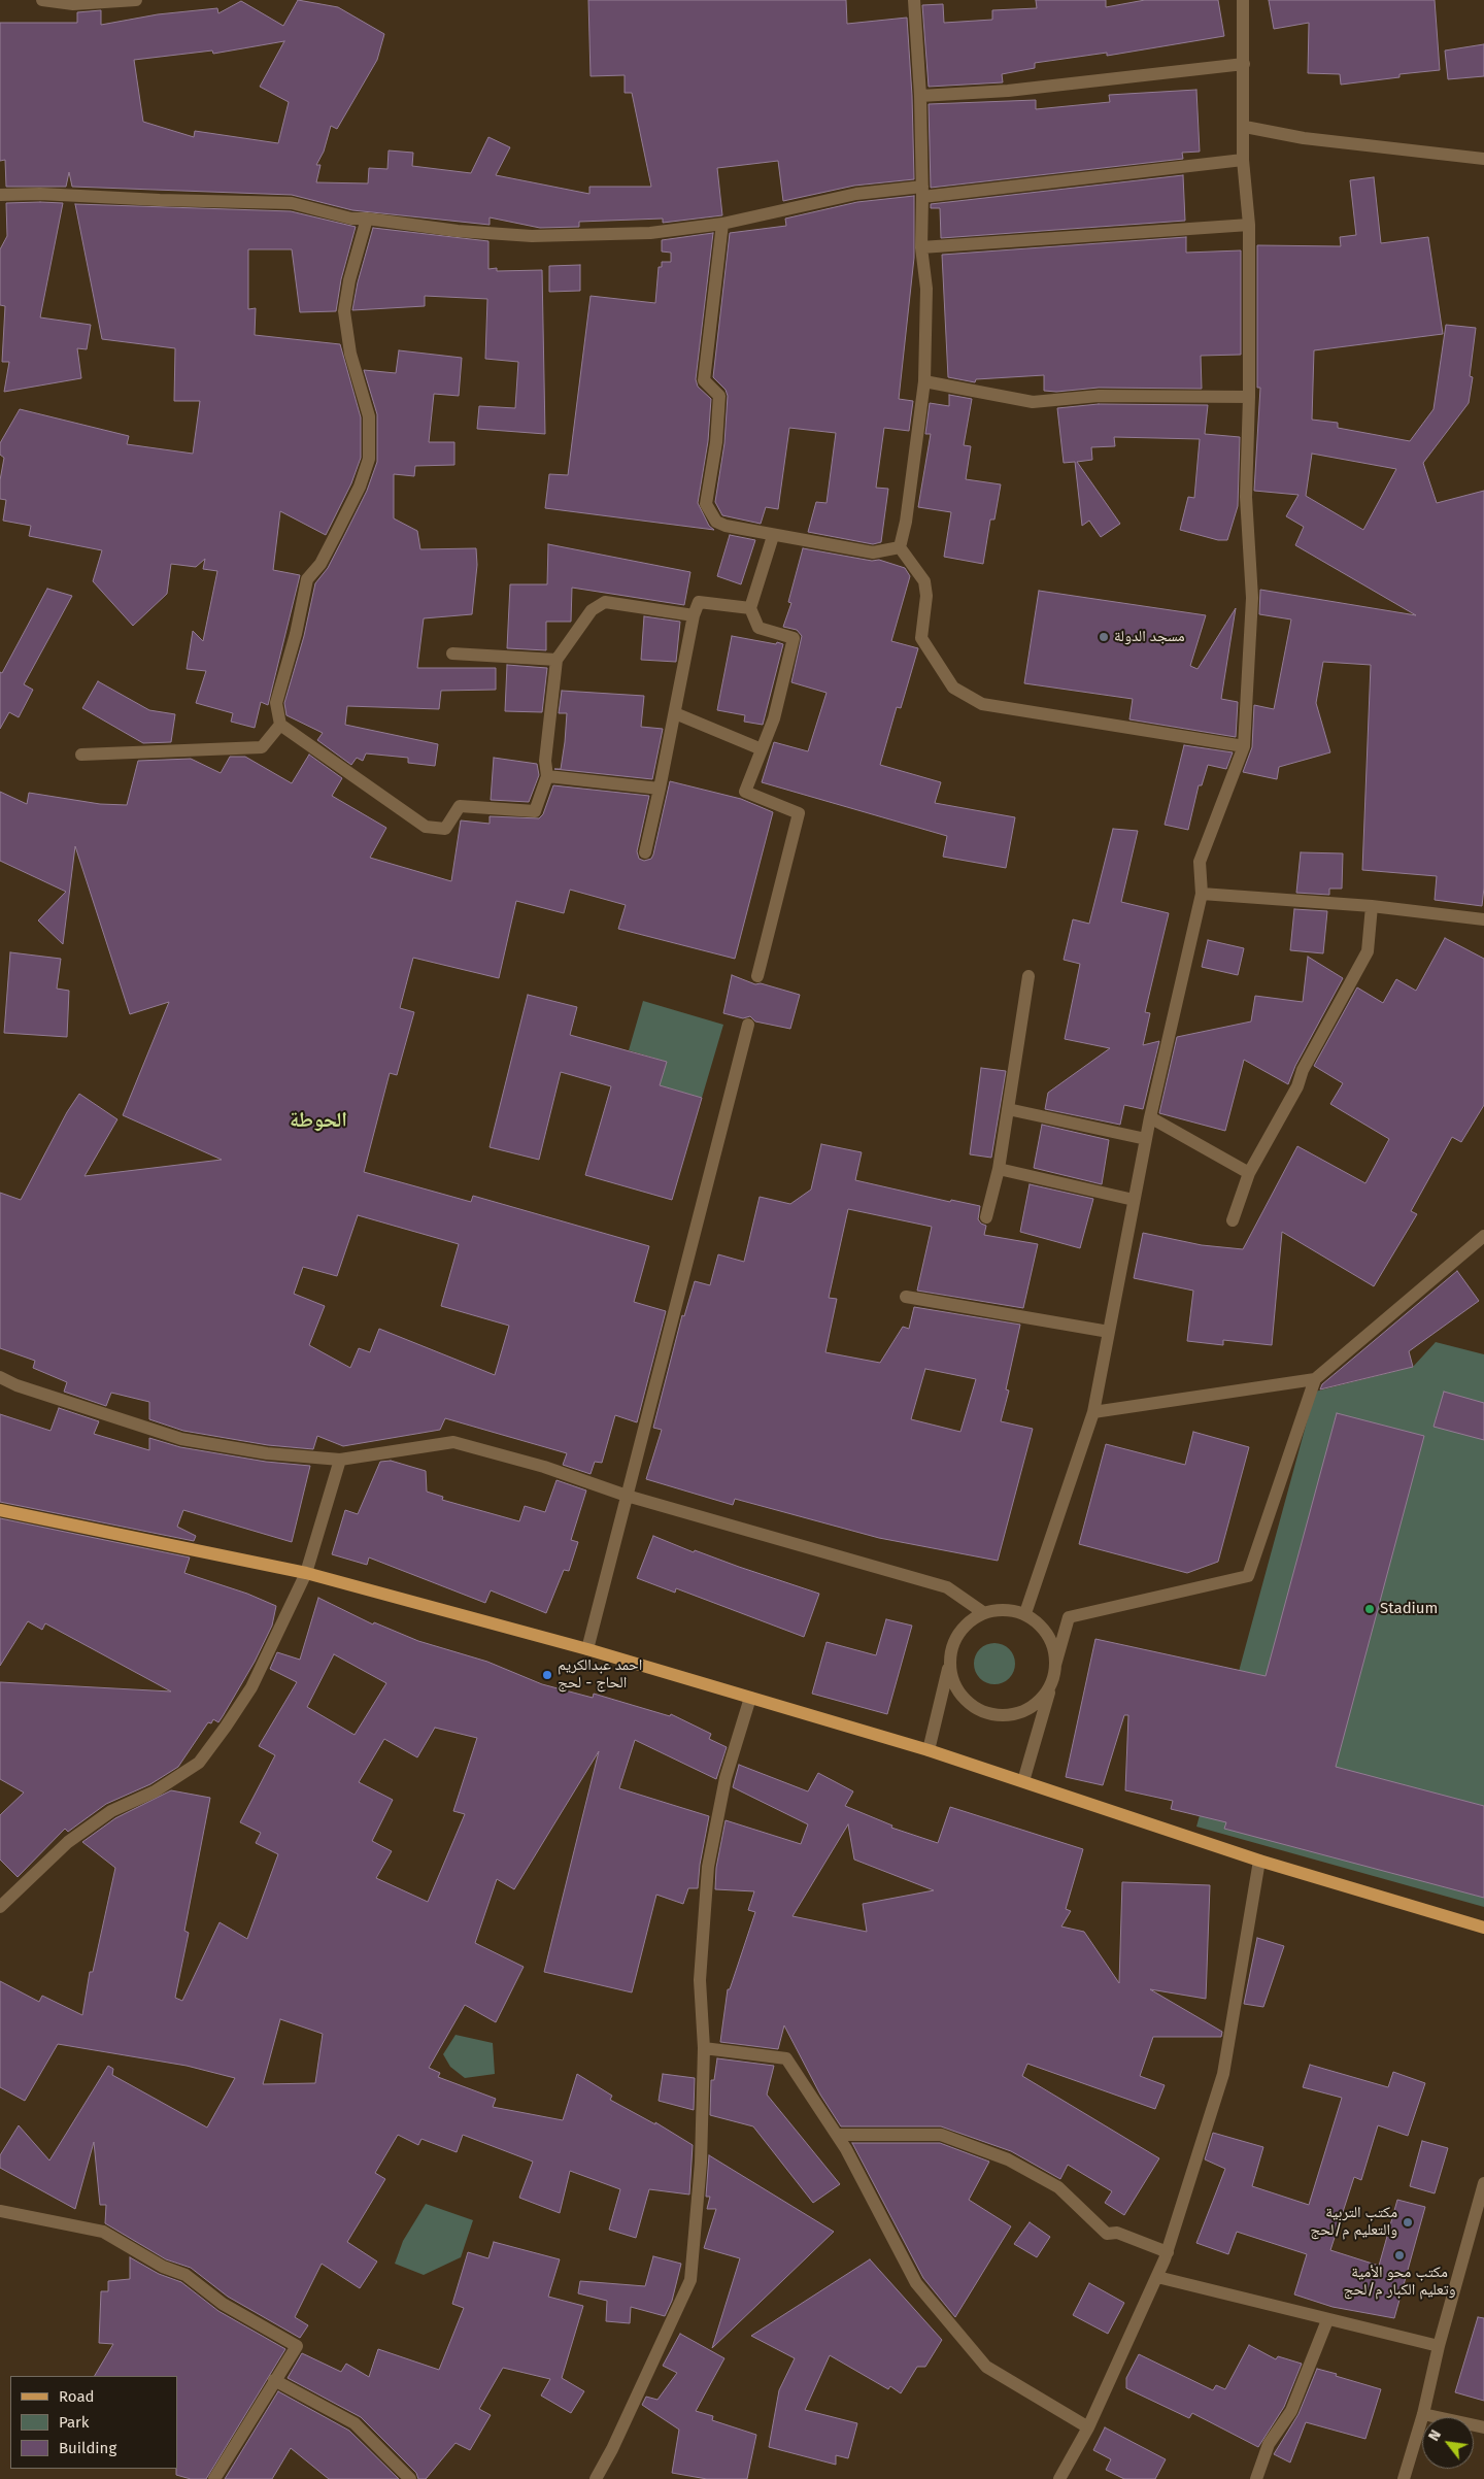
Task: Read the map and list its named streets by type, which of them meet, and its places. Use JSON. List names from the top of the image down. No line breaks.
{"districts":["الحوطة"],"places":["مسجد الدولة","Stadium","احمد عبدالكريم الحاج - لحج","مكتب التربية والتعليم م/لحج","مكتب محو الأمية وتعليم الكبار م/لحج"],"legend":["Road","Park","Building"],"north":"top left"}
